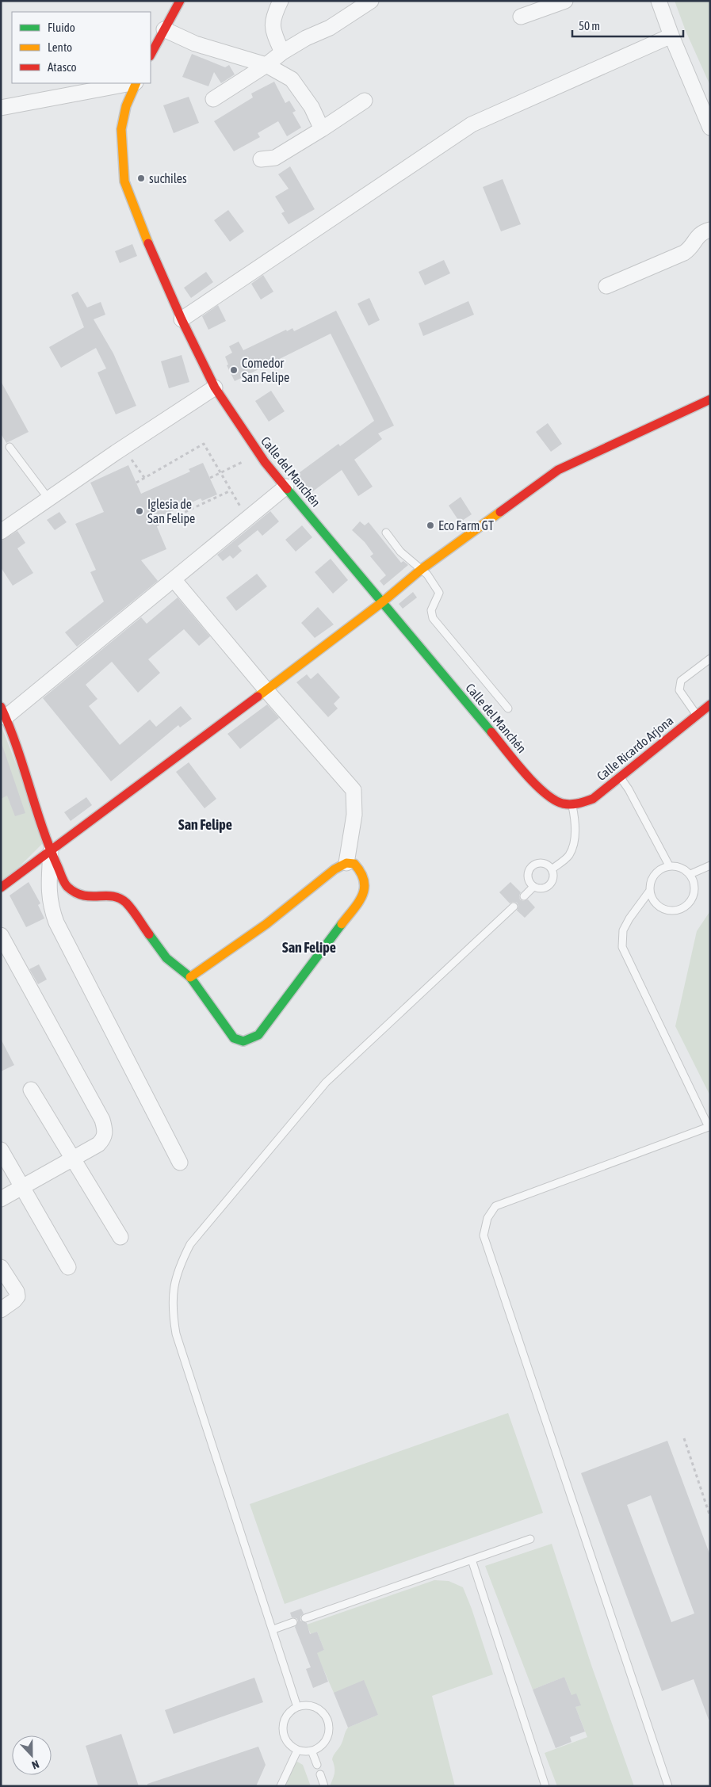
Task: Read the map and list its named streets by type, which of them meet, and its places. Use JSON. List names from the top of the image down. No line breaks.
{"streets":{"street":["Calle del Manchén","Calle Ricardo Arjona"]},"crossings":[["Calle del Manchén","Calle Ricardo Arjona"]],"districts":["San Felipe","San Felipe"],"places":["suchiles","Comedor San Felipe","Iglesia de San Felipe","Eco Farm GT"],"legend":["Fluido","Lento","Atasco"],"scale_bar":"50 m","north":"bottom"}
